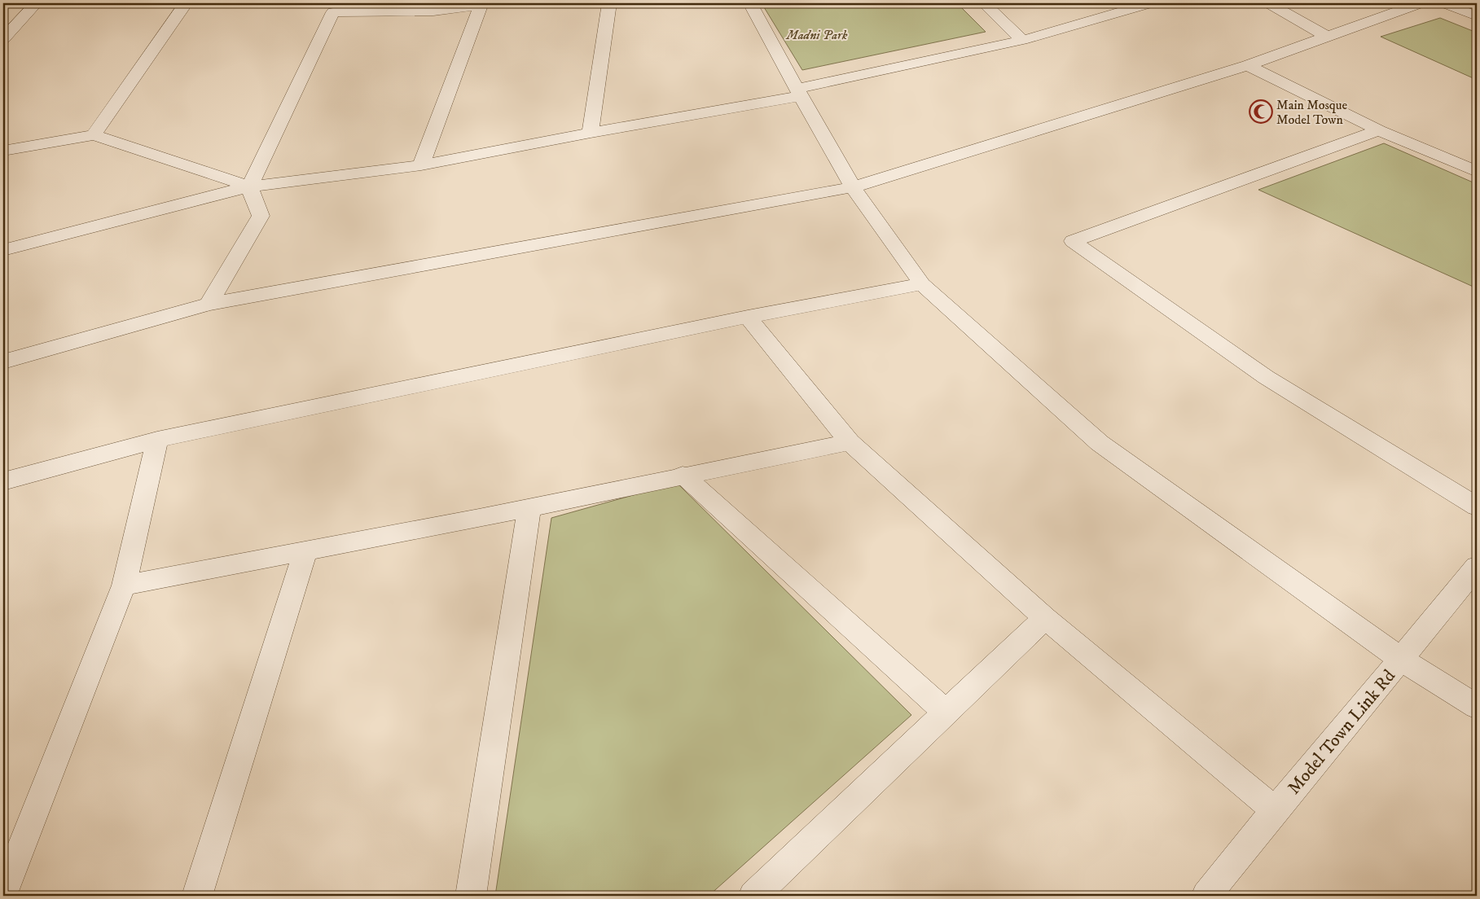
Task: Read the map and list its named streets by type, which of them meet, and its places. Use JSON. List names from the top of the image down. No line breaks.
{"streets":{"street":["Model Town Link Rd"]},"parks":["Madni Park"],"places":{"mosque":["Main Mosque Model Town"]}}
